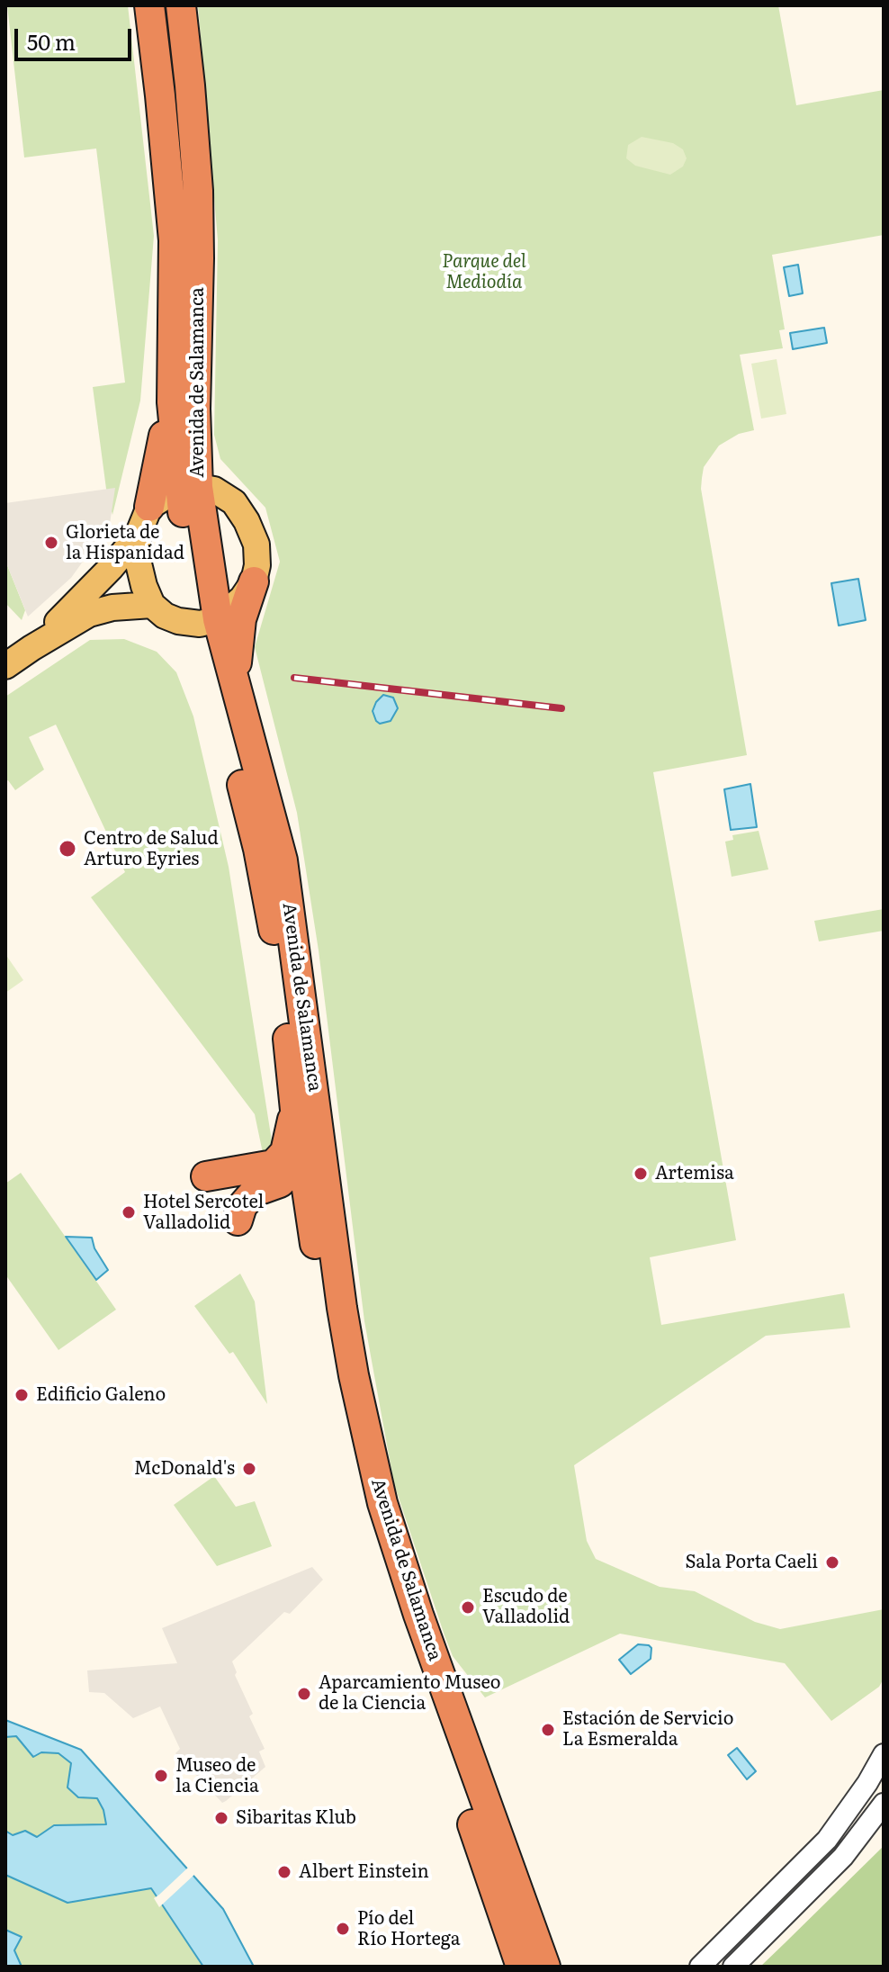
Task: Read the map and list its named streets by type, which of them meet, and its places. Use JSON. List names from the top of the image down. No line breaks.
{"streets":{"highway":["Avenida de Salamanca"]},"parks":["Parque del Mediodía"],"places":["Glorieta de la Hispanidad","Centro de Salud Arturo Eyries","Artemisa","Hotel Sercotel Valladolid","Edificio Galeno","McDonald's","Sala Porta Caeli","Escudo de Valladolid","Aparcamiento Museo de la Ciencia","Estación de Servicio La Esmeralda","Museo de la Ciencia","Sibaritas Klub","Albert Einstein","Pío del Río Hortega"],"scale_bar":"50 m"}
